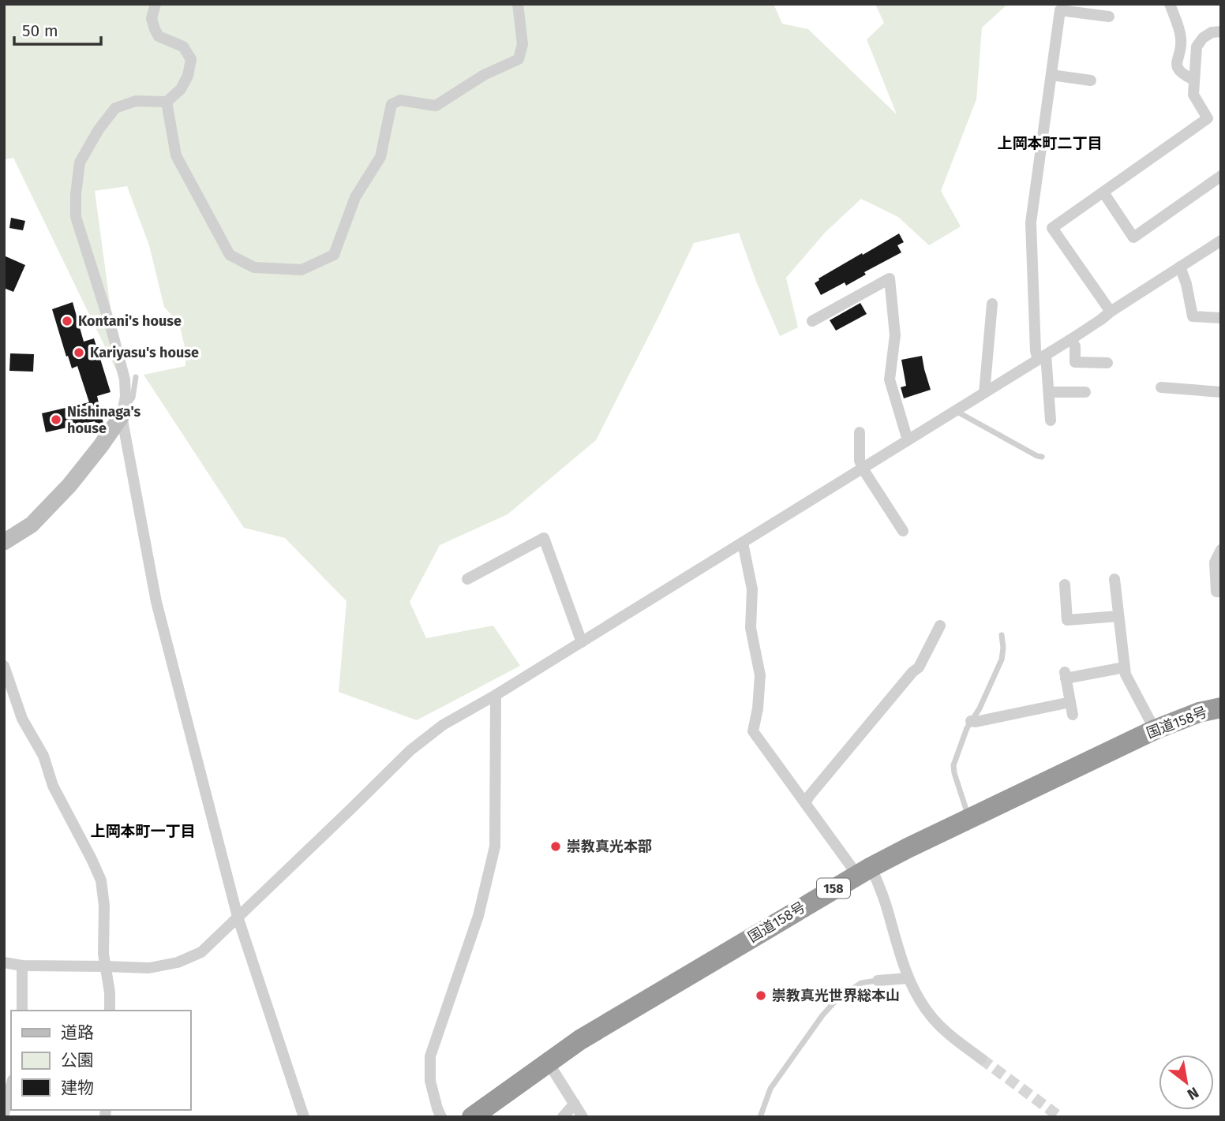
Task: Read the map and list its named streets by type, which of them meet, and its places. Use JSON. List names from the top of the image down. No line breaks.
{"streets":{"highway":["国道158号","158"]},"districts":["上岡本町二丁目","上岡本町一丁目"],"places":["Kontani's house","Kariyasu's house","Nishinaga's house","崇教真光本部","崇教真光世界総本山"],"legend":["道路","公園","建物"],"scale_bar":"50 m","north":"bottom right"}
